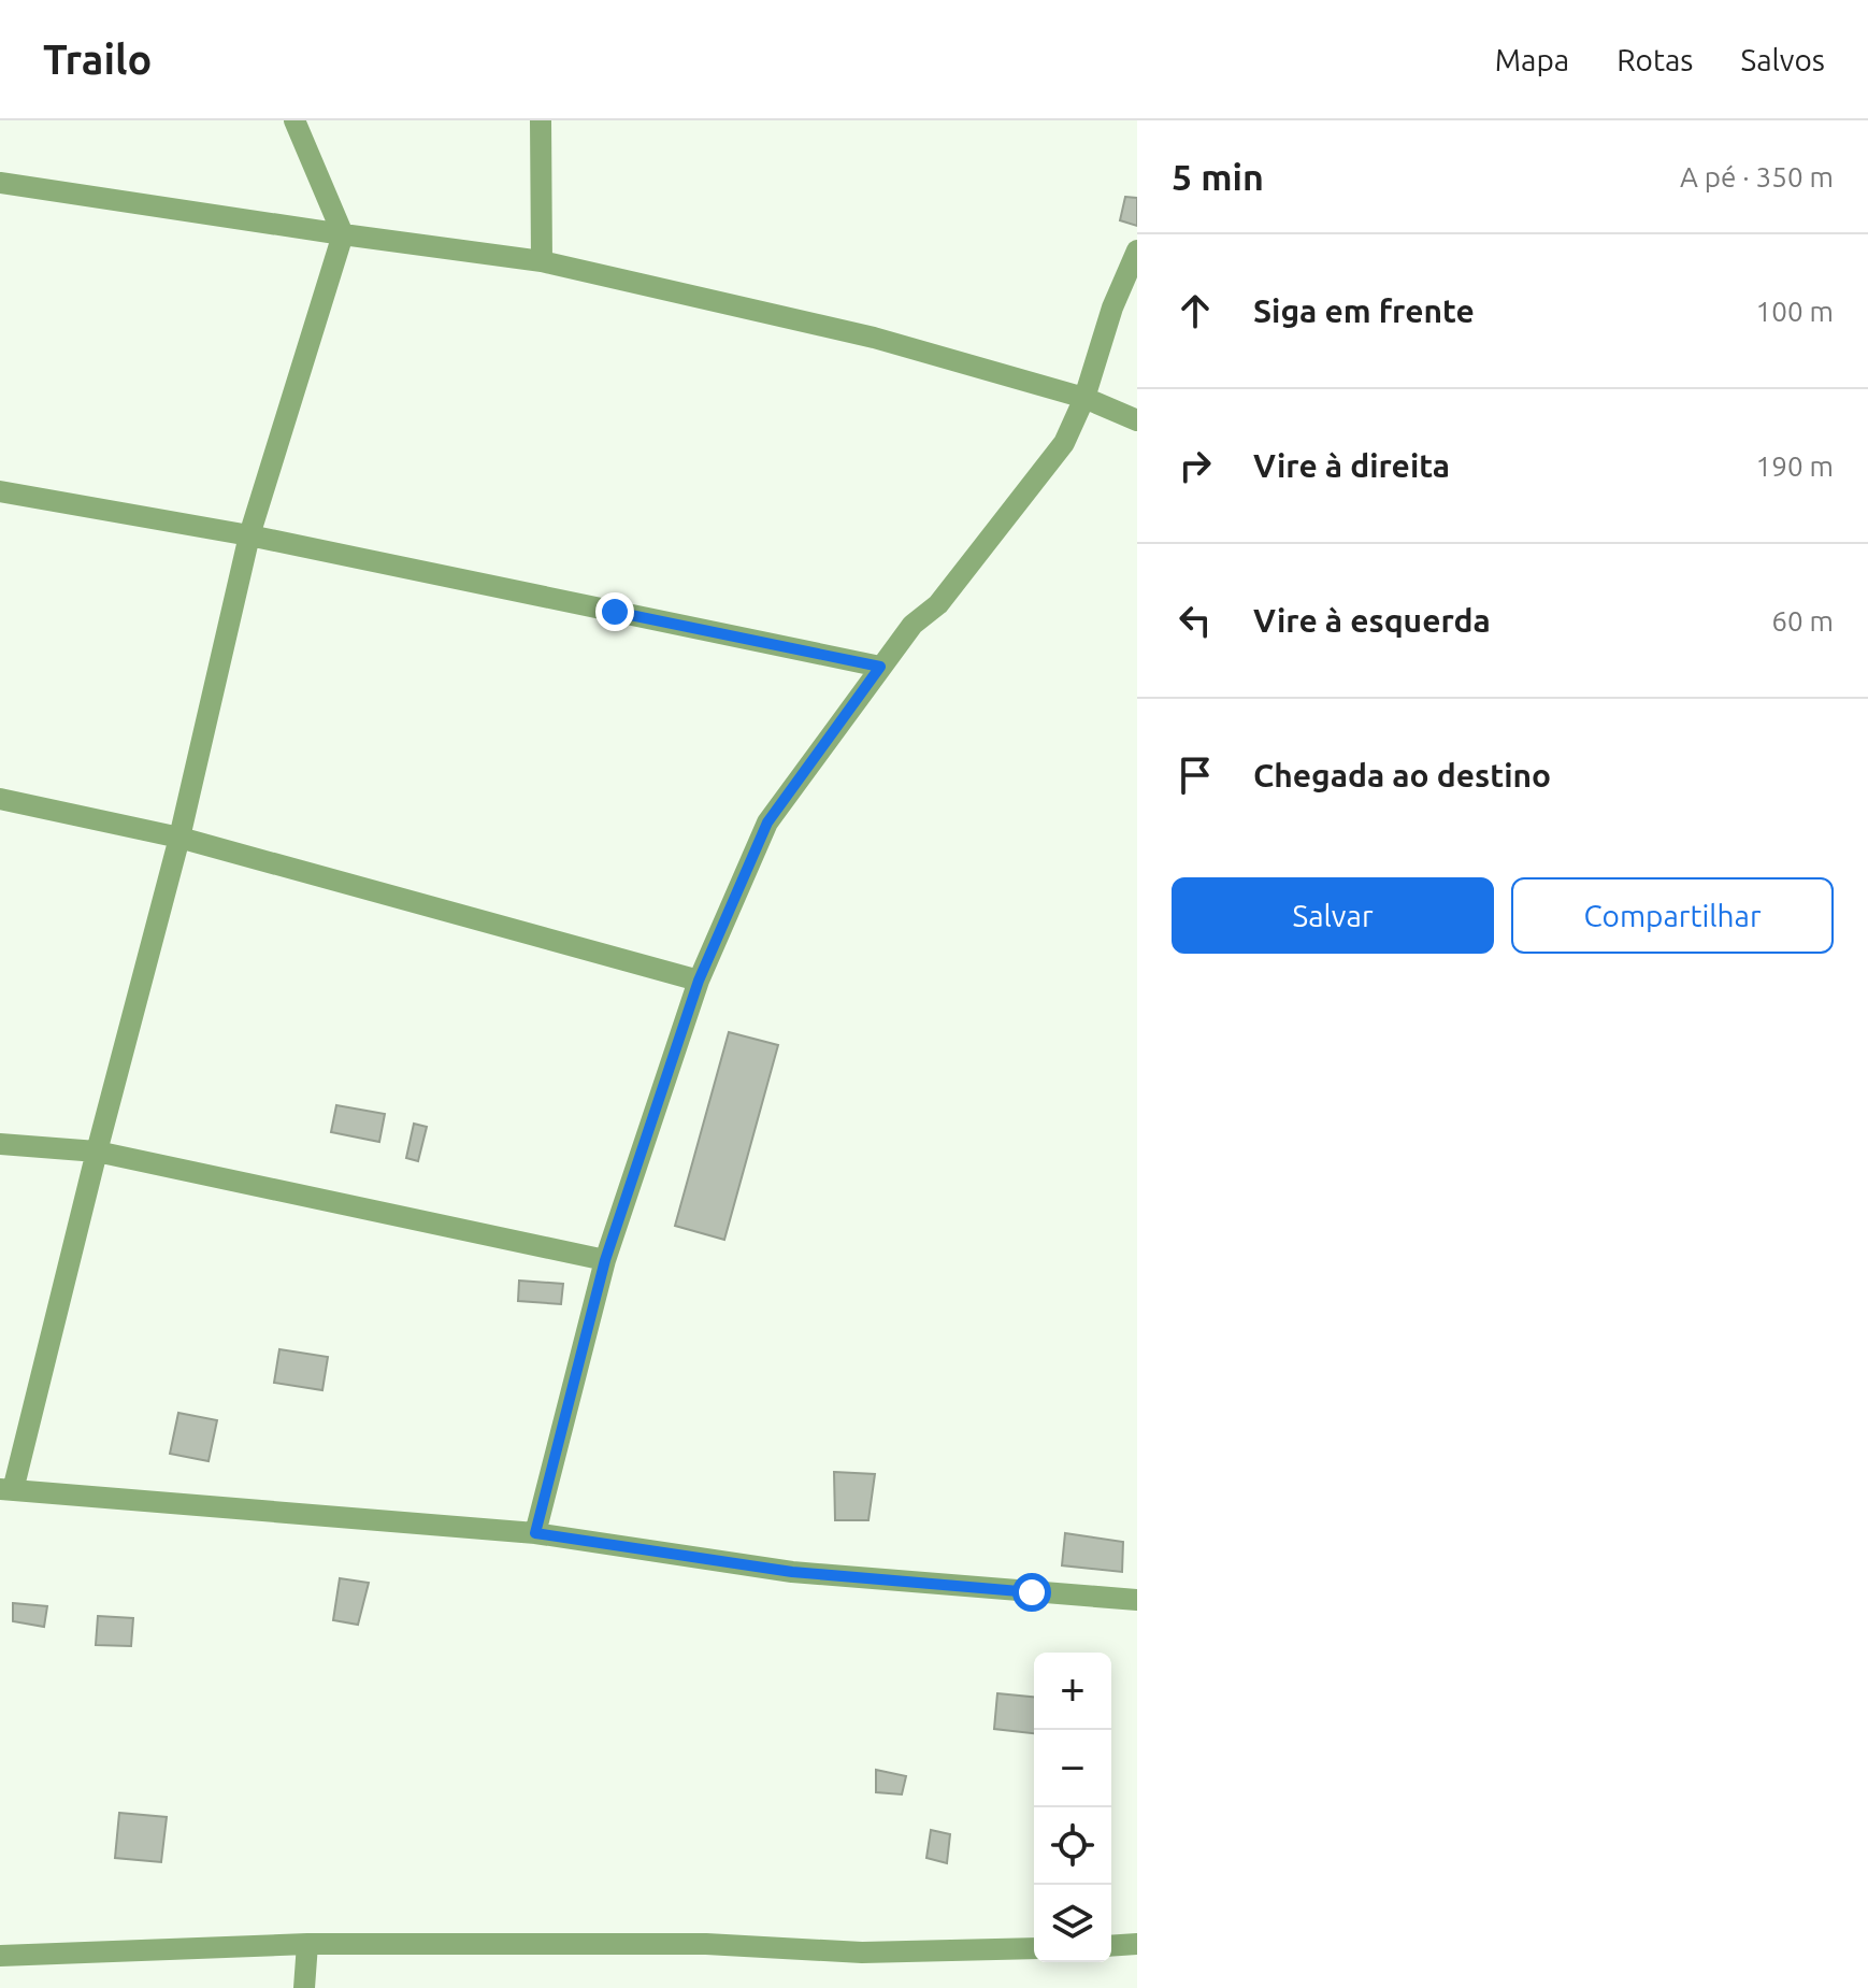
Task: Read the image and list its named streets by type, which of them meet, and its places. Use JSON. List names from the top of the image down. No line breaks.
{"page":{"header":"Trailo","nav":["Mapa","Rotas","Salvos"],"heading":["5 min","A pé · 350 m"],"list":[["Siga em frente","100 m"],["Vire à direita","190 m"],["Vire à esquerda","60 m"],"Chegada ao destino"],"buttons":["Salvar","Compartilhar"],"map_buttons":["+","−"]}}
